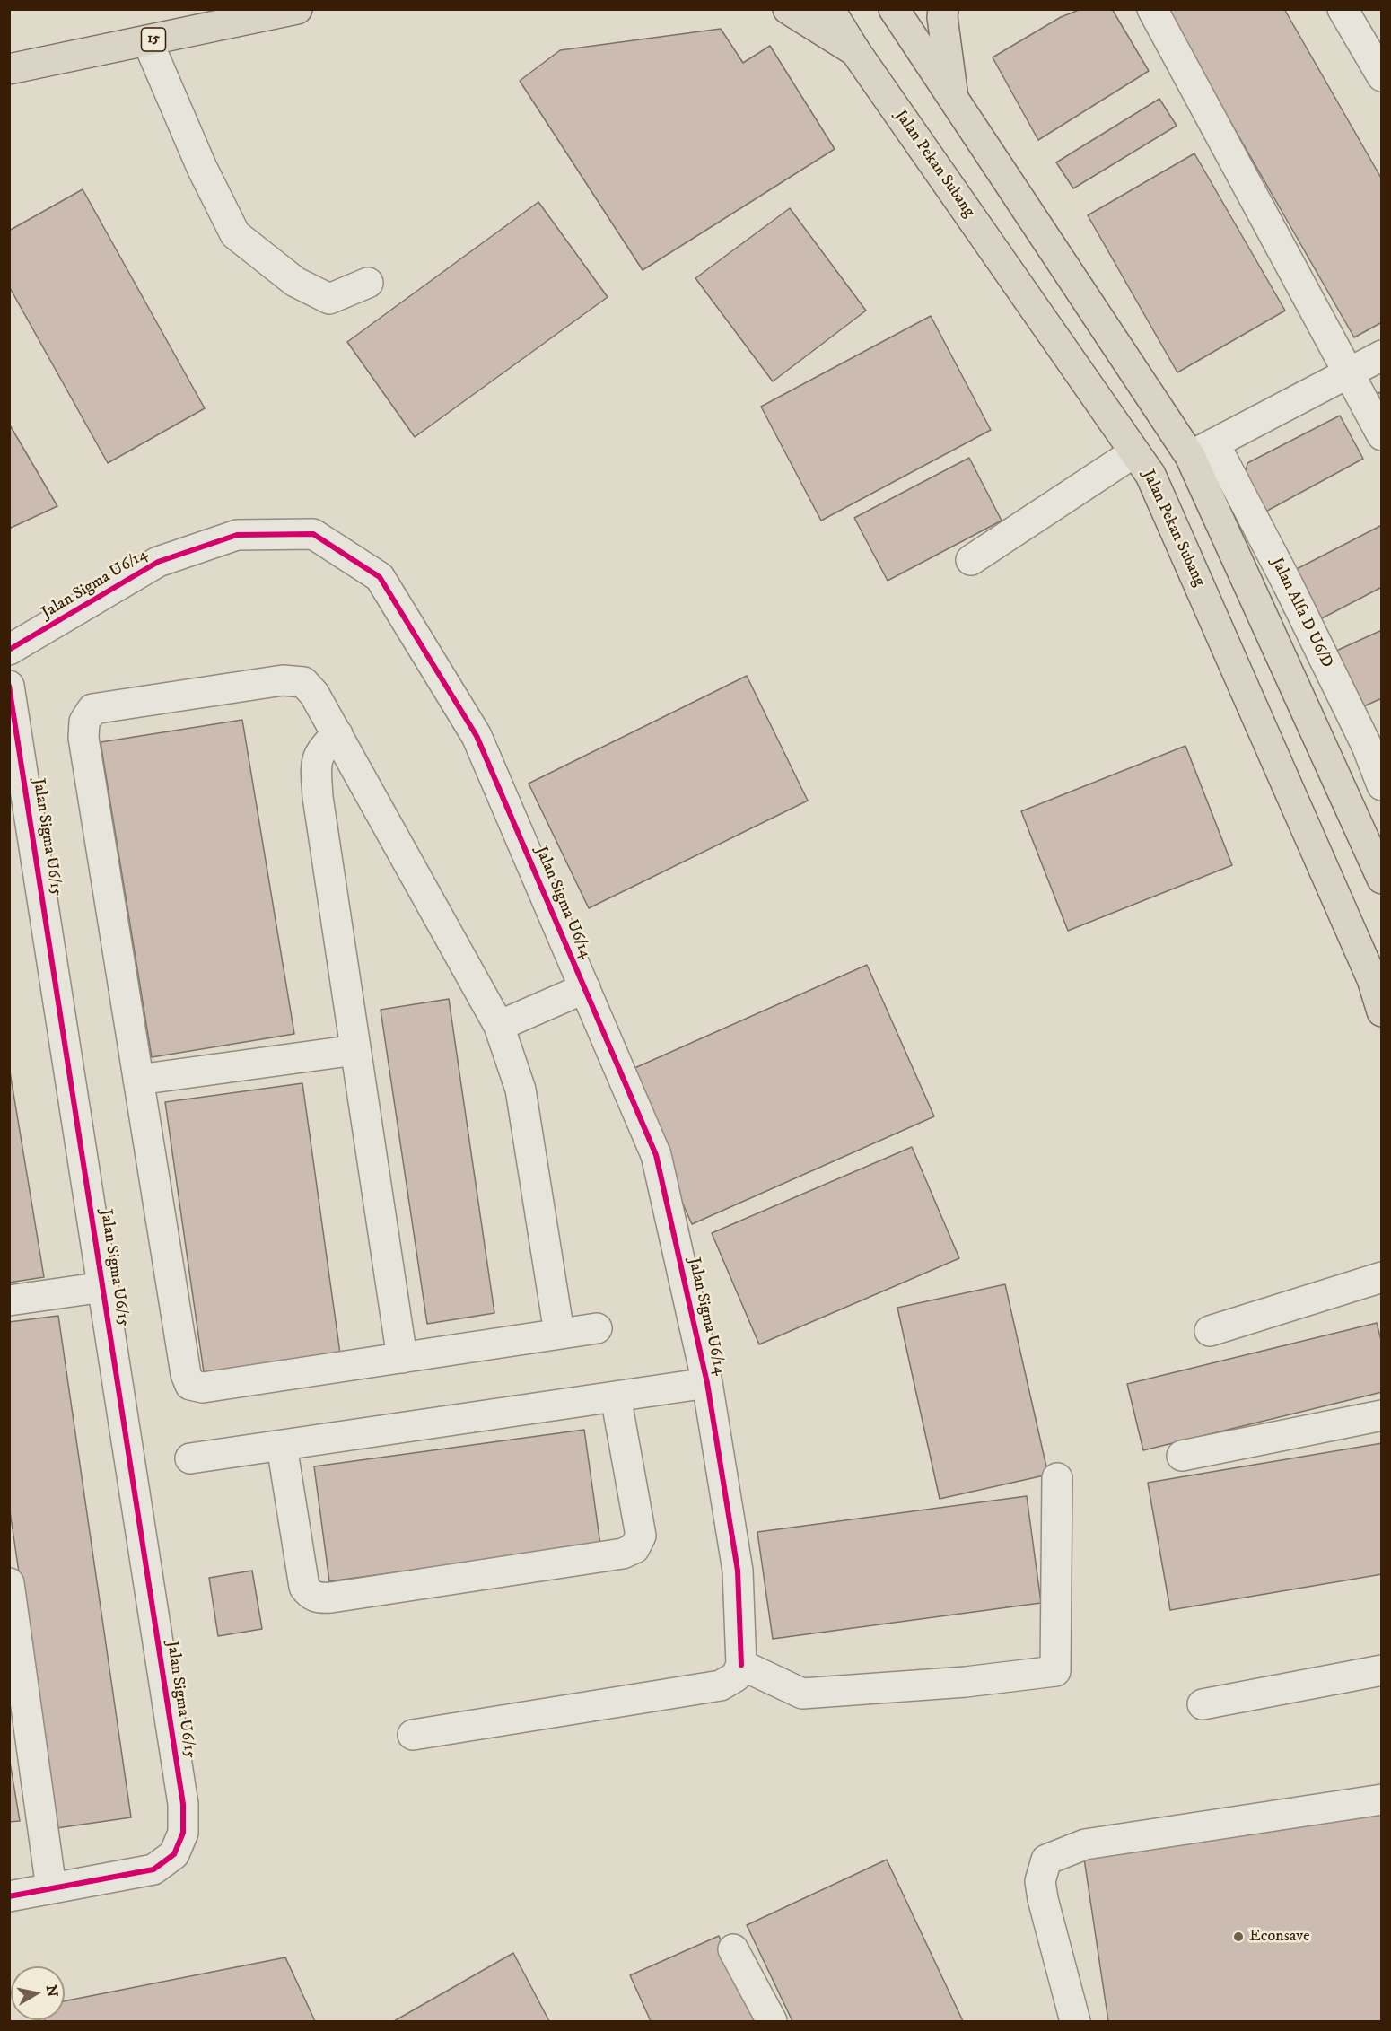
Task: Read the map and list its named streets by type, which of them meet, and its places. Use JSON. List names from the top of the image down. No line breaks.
{"streets":{"main road":["15","Jalan Pekan Subang"],"street":["Jalan Sigma U6/14","Jalan Alfa D U6/D","Jalan Sigma U6/15"]},"places":["Econsave"],"north":"right"}
